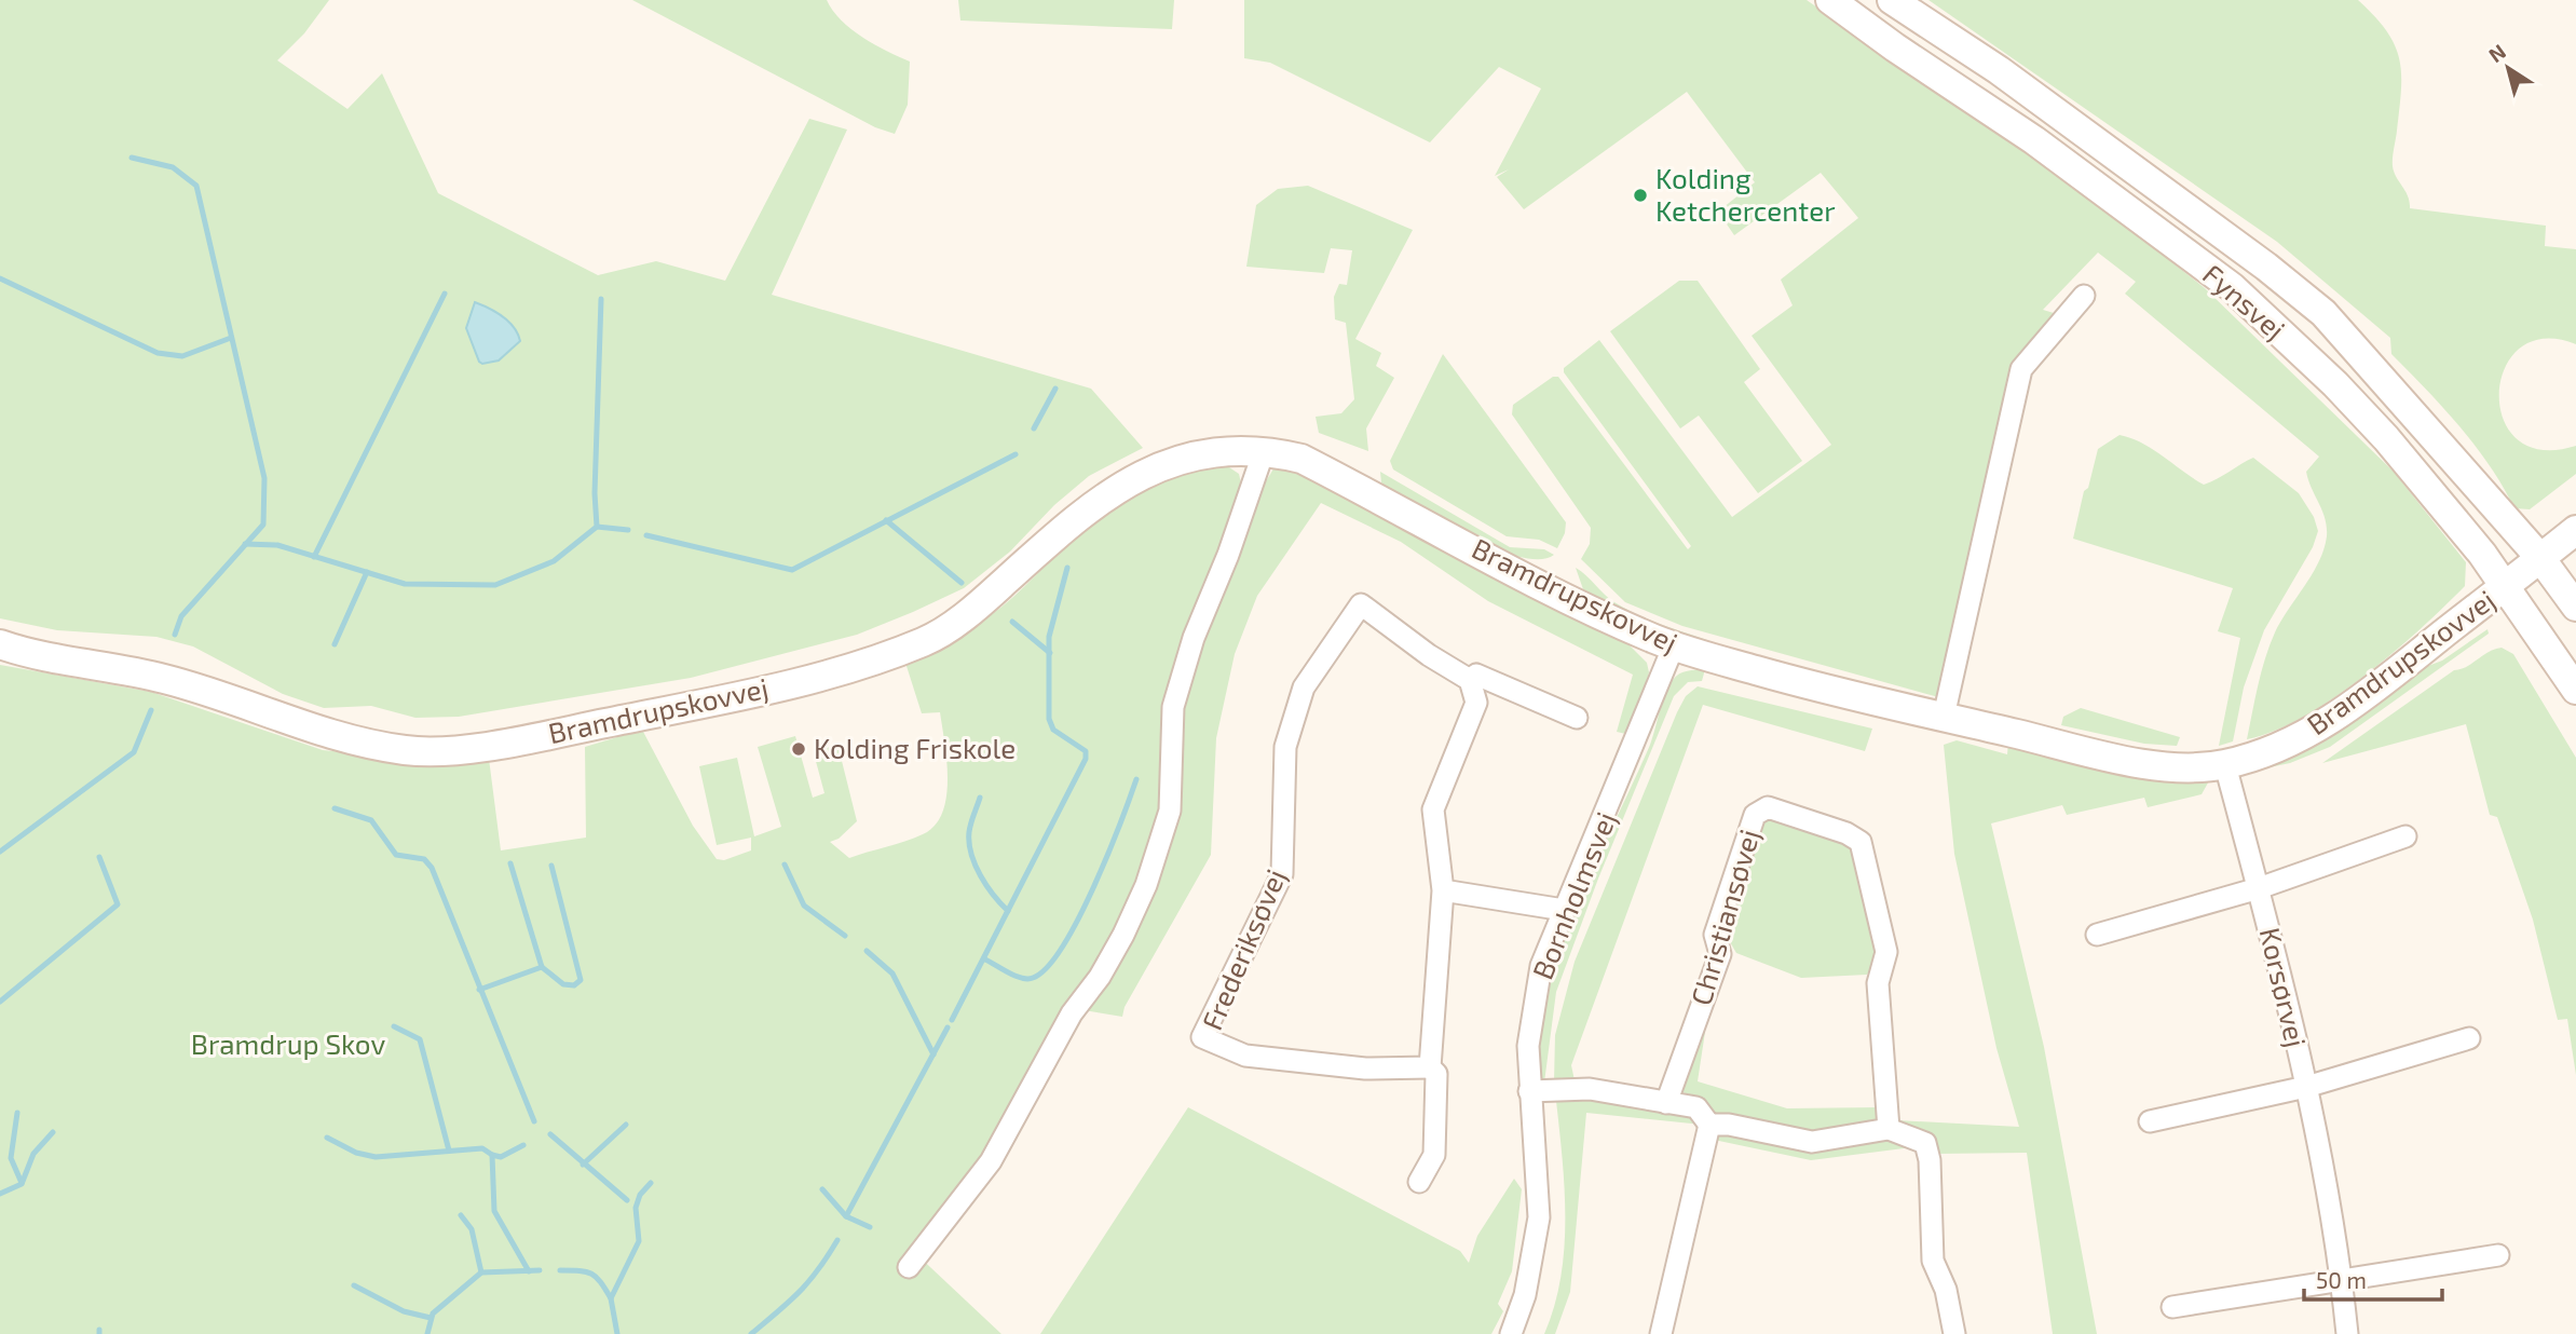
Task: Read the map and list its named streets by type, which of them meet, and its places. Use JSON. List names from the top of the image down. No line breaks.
{"streets":{"street":["Fynsvej","Bramdrupskovvej","Bornholmsvej","Christiansøvej","Frederiksøvej","Korsørvej"]},"crossings":[["Fynsvej","Bramdrupskovvej"],["Bramdrupskovvej","Bornholmsvej"],["Bramdrupskovvej","Korsørvej"]],"parks":["Bramdrup Skov"],"places":["Kolding Ketchercenter","Kolding Friskole"],"scale_bar":"50 m","north":"top left"}
